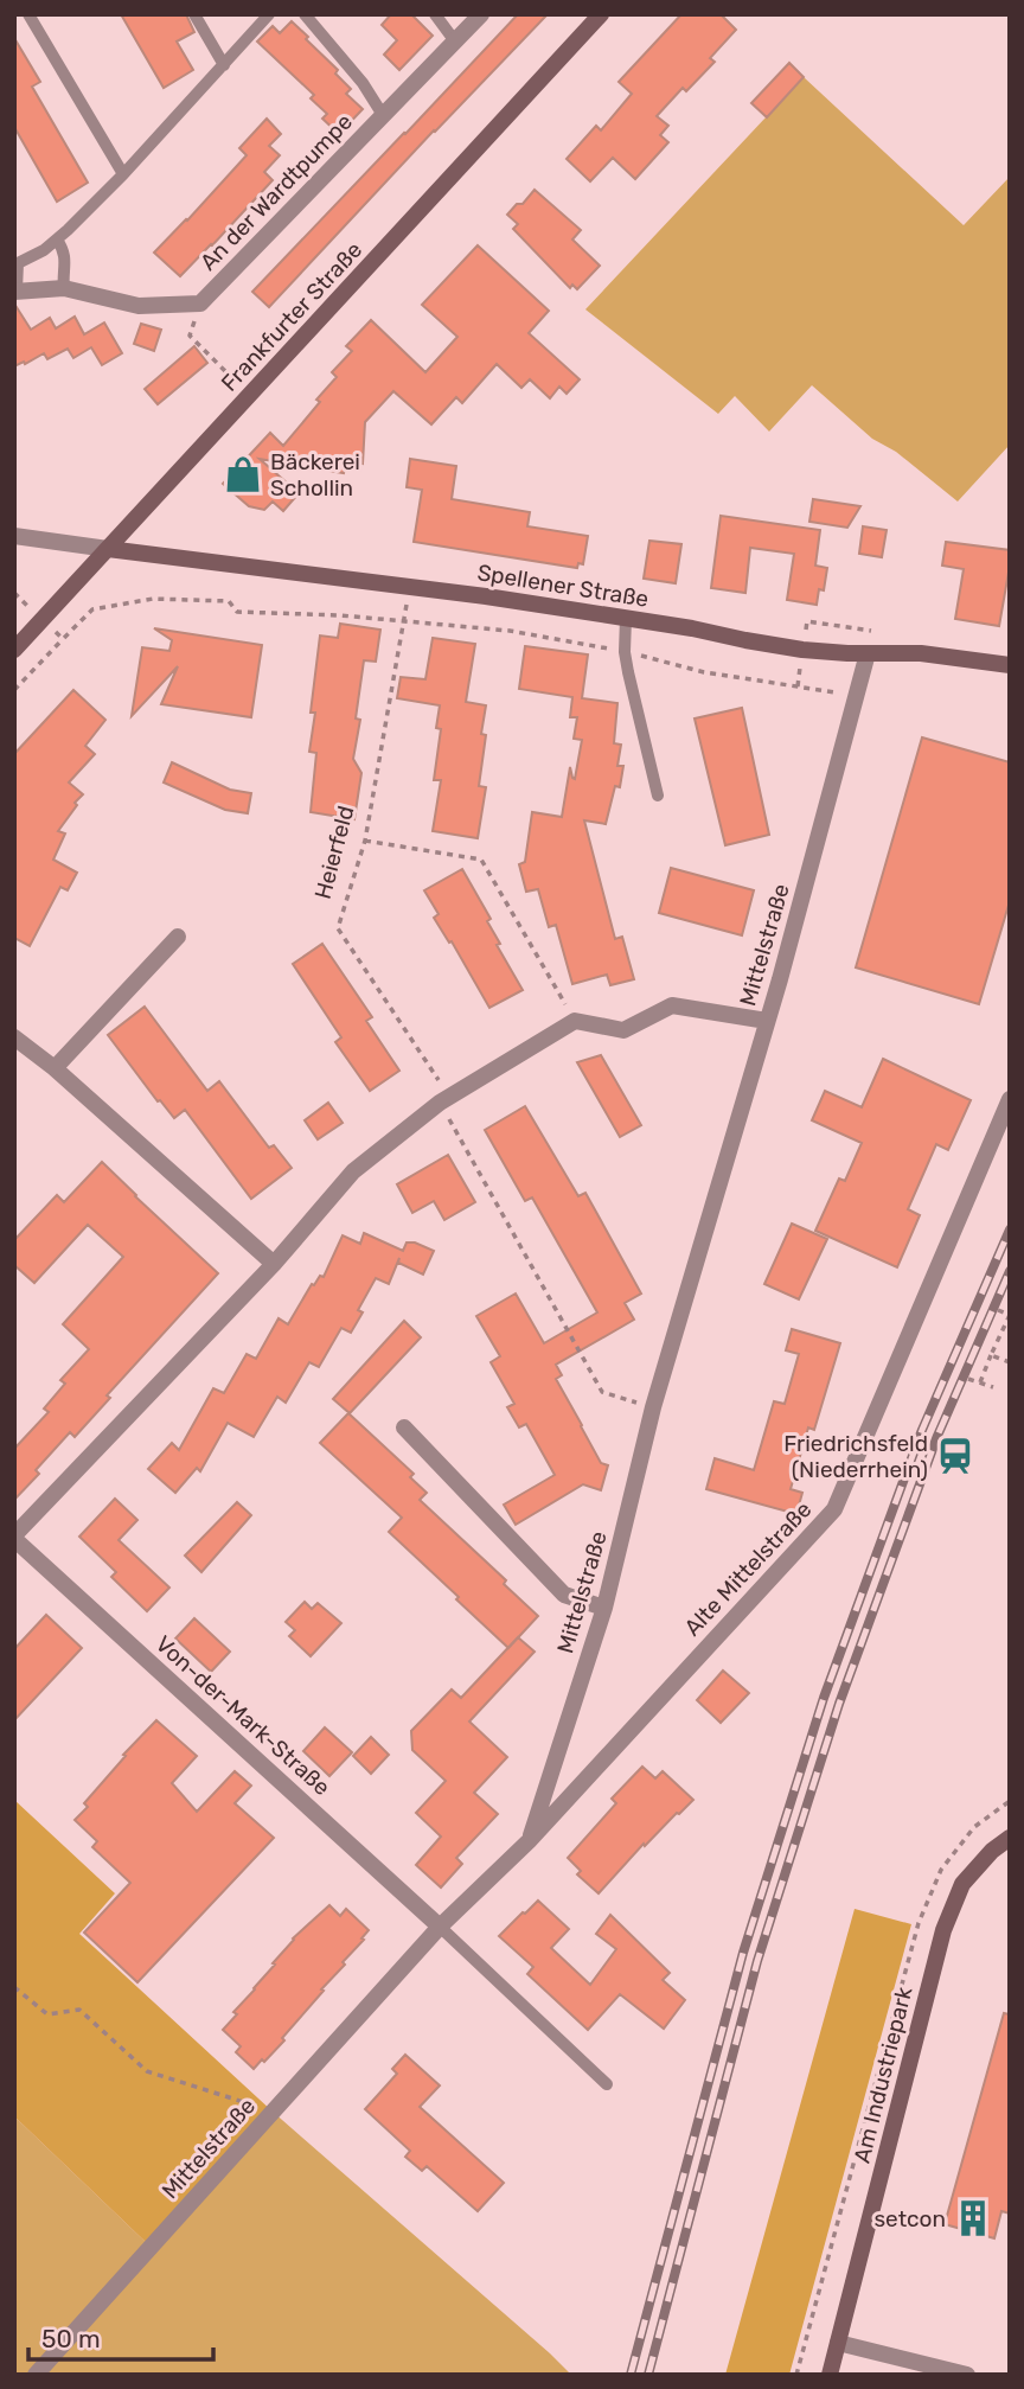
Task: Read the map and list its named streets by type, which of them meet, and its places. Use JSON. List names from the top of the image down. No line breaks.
{"streets":{"street":["An der Wardtpumpe","Frankfurter Straße","Spellener Straße","Mittelstraße","Alte Mittelstraße","Von-der-Mark-Straße","Am Industriepark"],"path":["Heierfeld"]},"crossings":[["Frankfurter Straße","Spellener Straße"],["Spellener Straße","Heierfeld"],["Spellener Straße","Mittelstraße"],["Heierfeld","Mittelstraße"],["Mittelstraße","Alte Mittelstraße"],["Mittelstraße","Von-der-Mark-Straße"]],"places":{"shop":["Bäckerei Schollin"],"station":["Friedrichsfeld (Niederrhein)"],"building":["setcon"]},"scale_bar":"50 m"}
